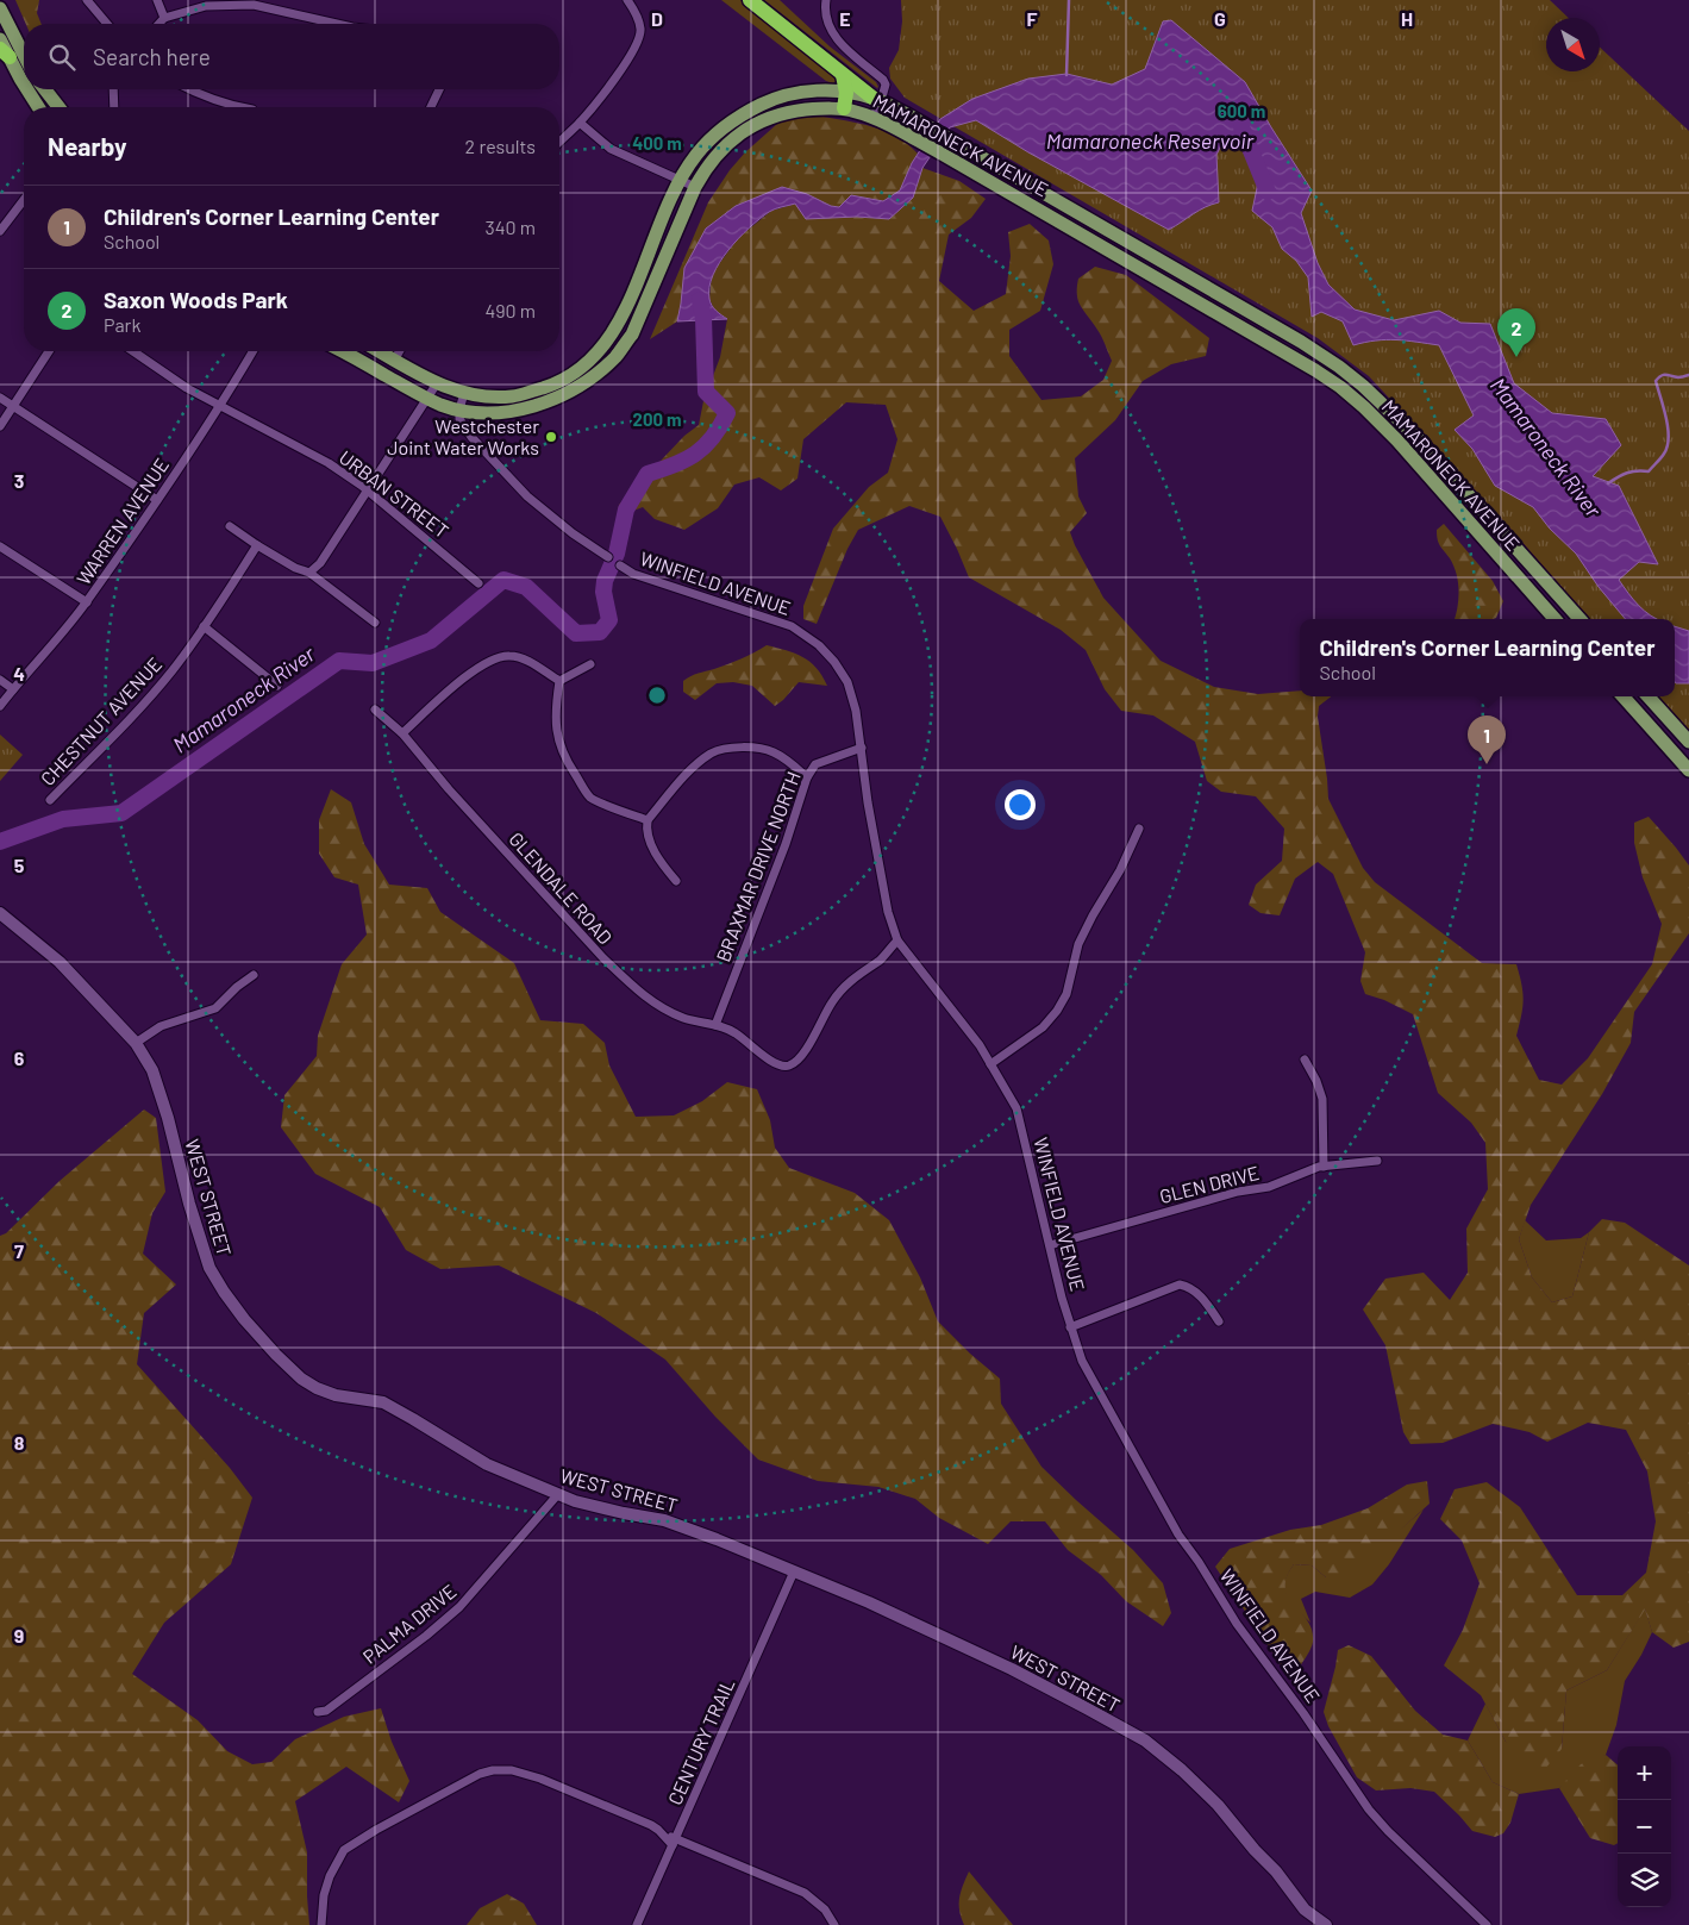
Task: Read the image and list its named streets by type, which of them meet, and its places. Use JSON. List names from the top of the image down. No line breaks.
{"streets":{"main road":["MAMARONECK AVENUE"],"street":["URBAN STREET","WARREN AVENUE","WINFIELD AVENUE","CHESTNUT AVENUE","BRAXMAR DRIVE NORTH","GLENDALE ROAD","GLEN DRIVE","WEST STREET","PALMA DRIVE","CENTURY TRAIL"]},"crossings":[["URBAN STREET","WARREN AVENUE"],["WINFIELD AVENUE","BRAXMAR DRIVE NORTH"],["WINFIELD AVENUE","GLENDALE ROAD"],["WINFIELD AVENUE","GLEN DRIVE"],["BRAXMAR DRIVE NORTH","GLENDALE ROAD"],["WEST STREET","PALMA DRIVE"],["WEST STREET","CENTURY TRAIL"]],"water":["Mamaroneck Reservoir","Mamaroneck River"],"places":["Westchester Joint Water Works"],"north":"bottom right","page":{"search":"Search here","heading":["Nearby","2 results"],"list":[{"mark":"1","name":"Children's Corner Learning Center","note":"School","value":"340 m"},{"mark":"2","name":"Saxon Woods Park","note":"Park","value":"490 m"}],"pins":["2","1"],"popup":["Children's Corner Learning Center","School"],"map_buttons":["+","−"]},"grid":{"columns":["D","E","F","G","H"],"rows":["3","4","5","6","7","8","9"]},"rings":["600 m","400 m","200 m"]}
